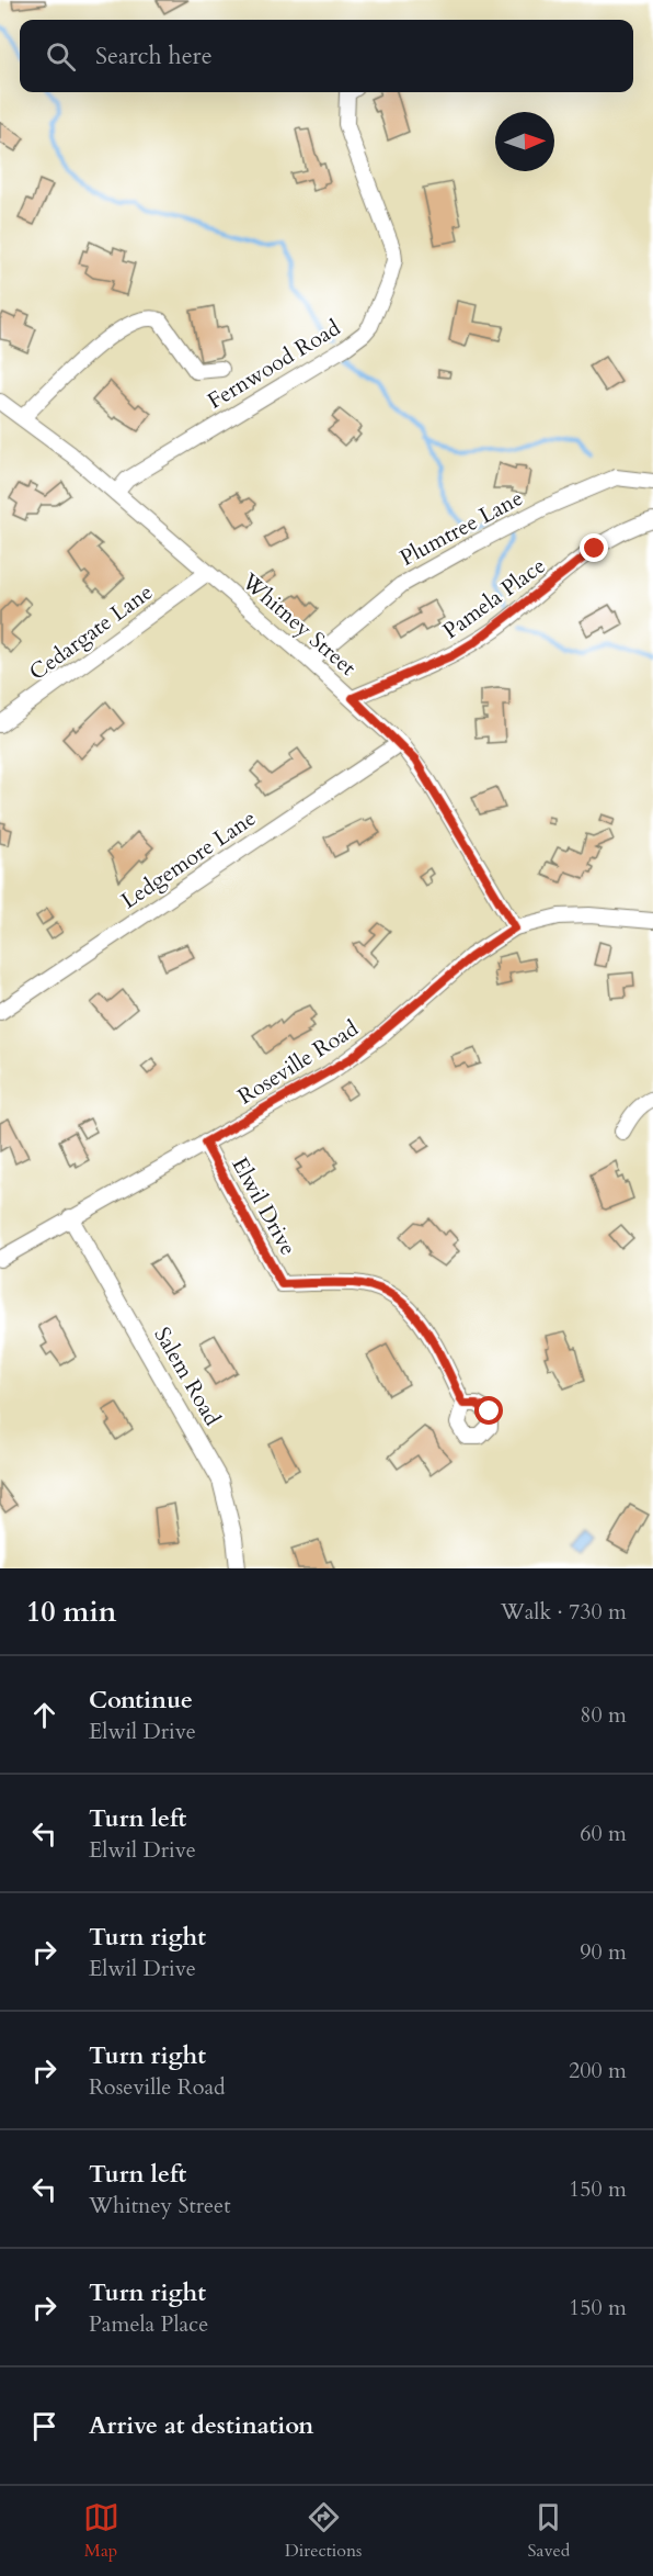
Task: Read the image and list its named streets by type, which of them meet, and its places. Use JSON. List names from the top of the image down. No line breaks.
{"streets":{"street":["Fernwood Road","Plumtree Lane","Pamela Place","Whitney Street","Cedargate Lane","Ledgemore Lane","Roseville Road","Elwil Drive","Salem Road"]},"crossings":[["Fernwood Road","Whitney Street"],["Plumtree Lane","Whitney Street"],["Pamela Place","Whitney Street"],["Whitney Street","Cedargate Lane"],["Whitney Street","Ledgemore Lane"],["Whitney Street","Roseville Road"],["Roseville Road","Elwil Drive"],["Roseville Road","Salem Road"]],"north":"right","page":{"search":"Search here","heading":["10 min","Walk · 730 m"],"list":[["Continue","Elwil Drive","80 m"],["Turn left","Elwil Drive","60 m"],["Turn right","Elwil Drive","90 m"],["Turn right","Roseville Road","200 m"],["Turn left","Whitney Street","150 m"],["Turn right","Pamela Place","150 m"],"Arrive at destination"],"nav":["Map","Directions","Saved"]}}
